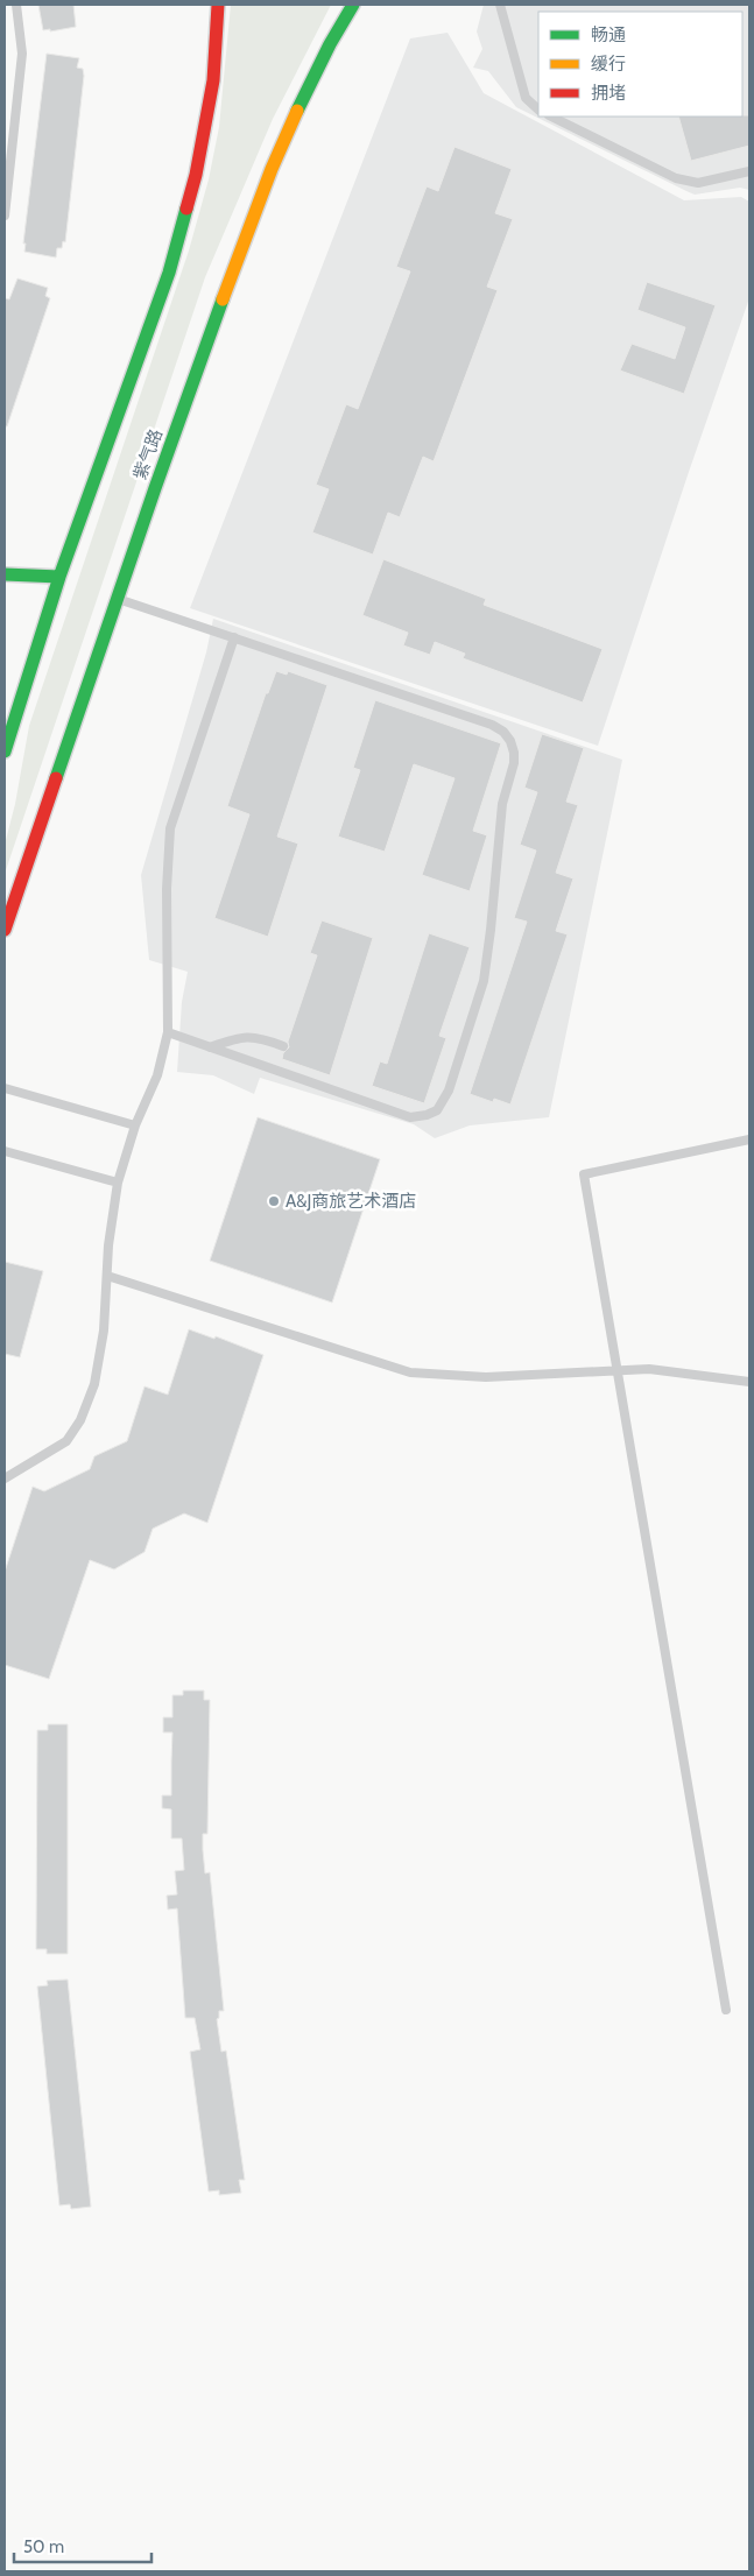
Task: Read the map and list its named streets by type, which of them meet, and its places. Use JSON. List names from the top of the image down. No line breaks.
{"streets":{"main road":["紫气路"]},"places":["A&J商旅艺术酒店"],"legend":["畅通","缓行","拥堵"],"scale_bar":"50 m"}
